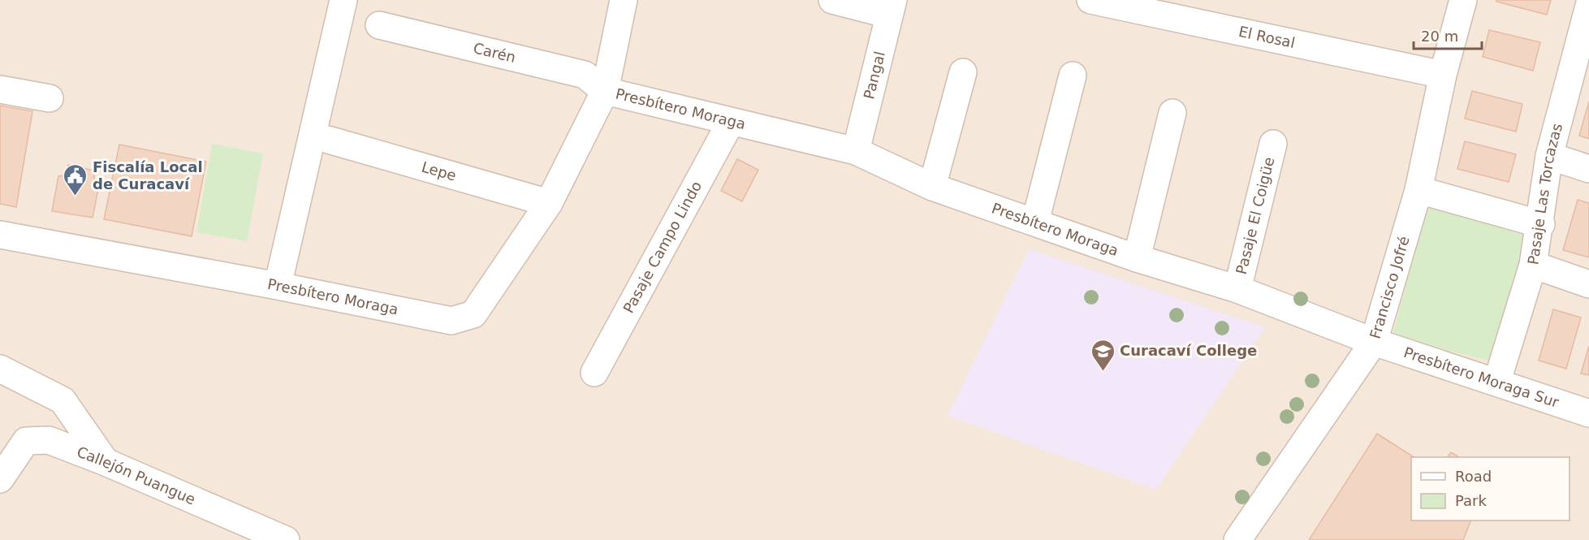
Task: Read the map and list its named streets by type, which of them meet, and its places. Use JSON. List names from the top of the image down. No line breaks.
{"streets":{"street":["El Rosal","Carén","Pangal","Presbítero Moraga","Lepe","Pasaje Las Torcazas","Pasaje El Coigüe","Pasaje Campo Lindo","Francisco Jofré","Presbítero Moraga Sur","Callejón Puangue"]},"crossings":[["El Rosal","Francisco Jofré"],["Carén","Presbítero Moraga"],["Pangal","Presbítero Moraga"],["Presbítero Moraga","Lepe"],["Presbítero Moraga","Pasaje El Coigüe"],["Presbítero Moraga","Pasaje Campo Lindo"],["Presbítero Moraga","Francisco Jofré"],["Presbítero Moraga","Presbítero Moraga Sur"],["Pasaje Las Torcazas","Presbítero Moraga Sur"],["Francisco Jofré","Presbítero Moraga Sur"]],"places":{"public building":["Fiscalía Local de Curacaví"],"school or university":["Curacaví College"]},"legend":["Road","Park"],"scale_bar":"20 m"}
